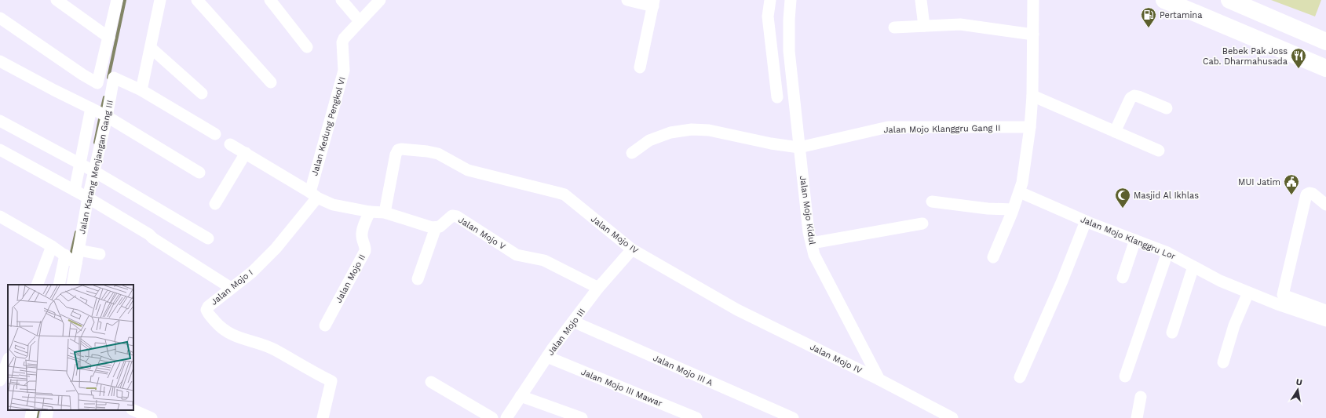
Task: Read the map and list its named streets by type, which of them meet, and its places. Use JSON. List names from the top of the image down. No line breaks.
{"streets":{"street":["Jalan Kedung Pengkol VI","Jalan Mojo Klanggru Gang II","Jalan Karang Menjangan Gang III","Jalan Mojo Kidul","Jalan Mojo V","Jalan Mojo IV","Jalan Mojo Klanggru Lor","Jalan Mojo II","Jalan Mojo I","Jalan Mojo III","Jalan Mojo III A","Jalan Mojo III Mawar"]},"crossings":[["Jalan Kedung Pengkol VI","Jalan Mojo I"],["Jalan Mojo Klanggru Gang II","Jalan Mojo Kidul"],["Jalan Mojo Kidul","Jalan Mojo IV"],["Jalan Mojo V","Jalan Mojo III"],["Jalan Mojo IV","Jalan Mojo III"],["Jalan Mojo III","Jalan Mojo III A"],["Jalan Mojo III","Jalan Mojo III Mawar"]],"places":{"fuel station":["Pertamina"],"restaurant":["Bebek Pak Joss Cab. Dharmahusada"],"public building":["MUI Jatim"],"mosque":["Masjid Al Ikhlas"]},"north":"top"}
